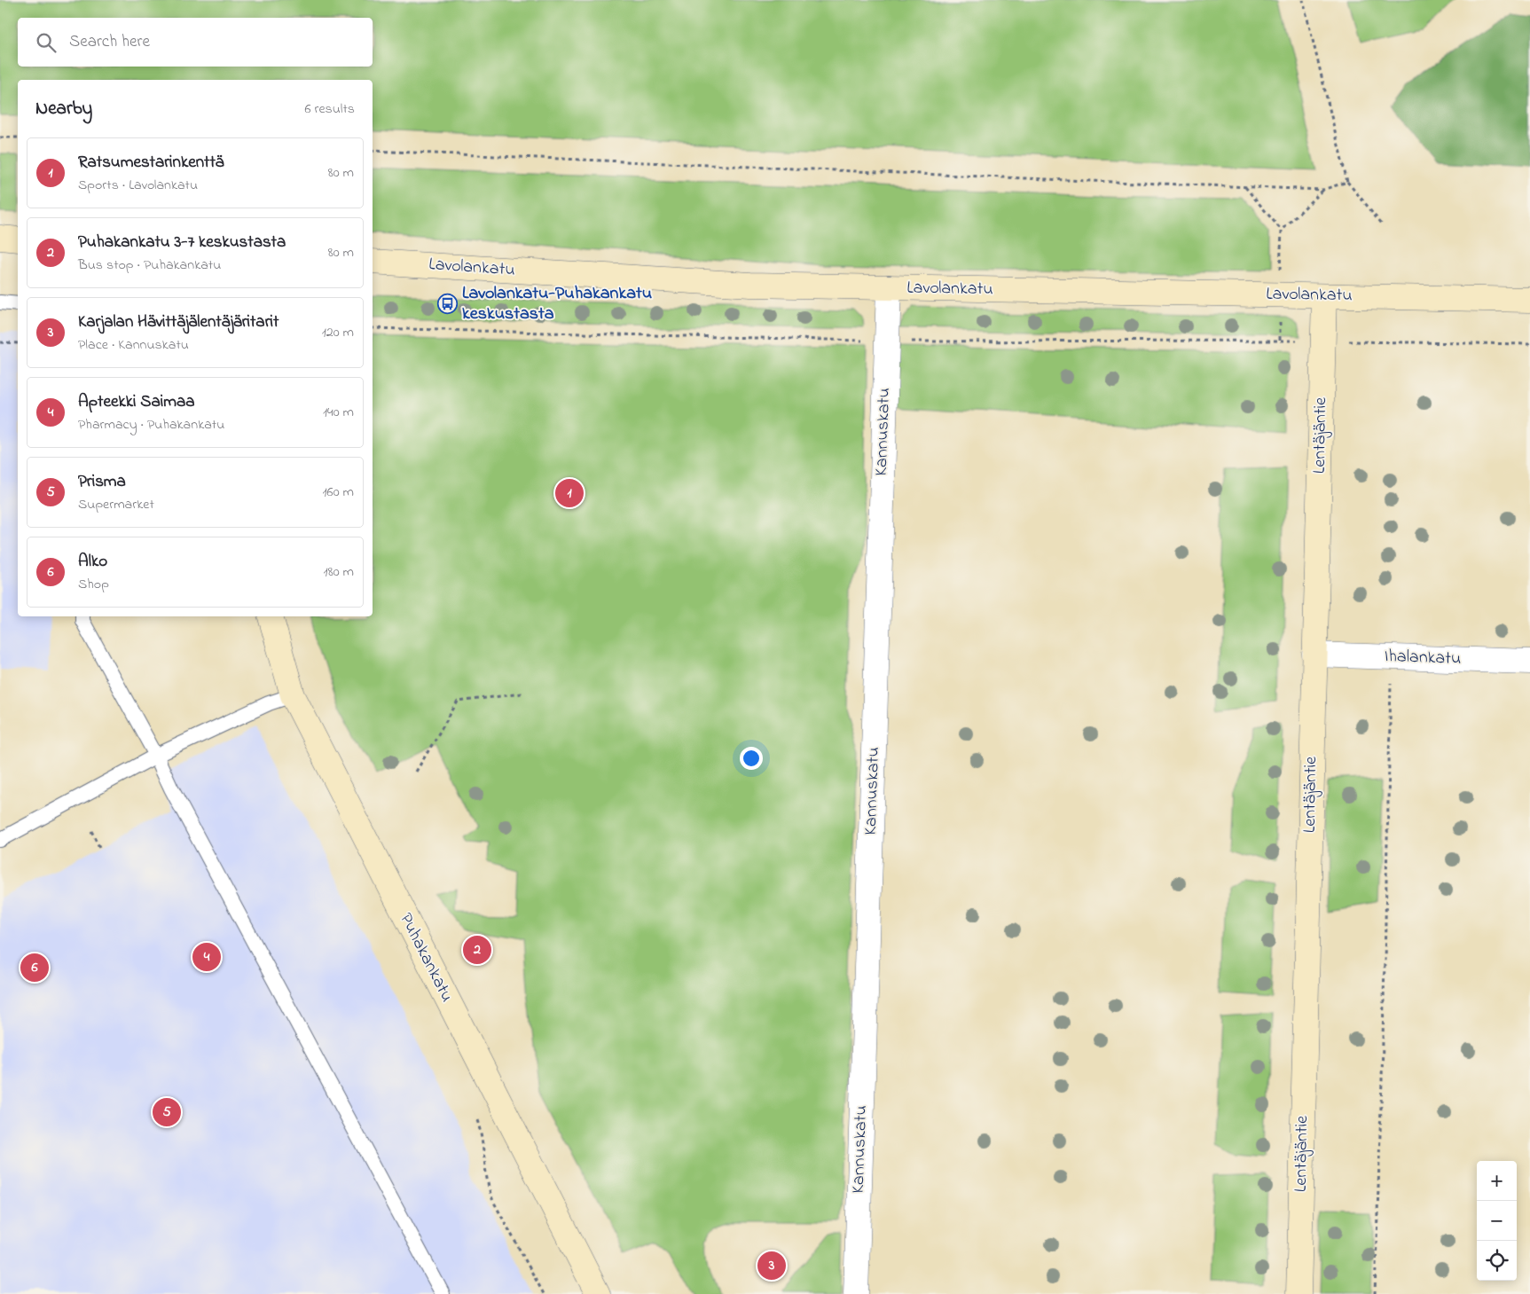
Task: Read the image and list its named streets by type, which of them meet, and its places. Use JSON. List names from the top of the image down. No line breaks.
{"streets":{"street":["Lavolankatu","Kannuskatu","Lentäjäntie","Ihalankatu","Puhakankatu"]},"crossings":[["Lavolankatu","Kannuskatu"],["Lavolankatu","Lentäjäntie"],["Lentäjäntie","Ihalankatu"]],"places":{"bus stop":["Lavolankatu-Puhakankatu keskustasta"]},"page":{"search":"Search here","heading":["Nearby","6 results"],"list":[{"mark":"1","name":"Ratsumestarinkenttä","note":"Sports · Lavolankatu","value":"80 m"},{"mark":"2","name":"Puhakankatu 3-7 keskustasta","note":"Bus stop · Puhakankatu","value":"80 m"},{"mark":"3","name":"Karjalan Hävittäjälentäjäritarit","note":"Place · Kannuskatu","value":"120 m"},{"mark":"4","name":"Apteekki Saimaa","note":"Pharmacy · Puhakankatu","value":"140 m"},{"mark":"5","name":"Prisma","note":"Supermarket","value":"160 m"},{"mark":"6","name":"Alko","note":"Shop","value":"180 m"}],"pins":["1","2","4","6","5","3"],"map_buttons":["+","−"]}}
